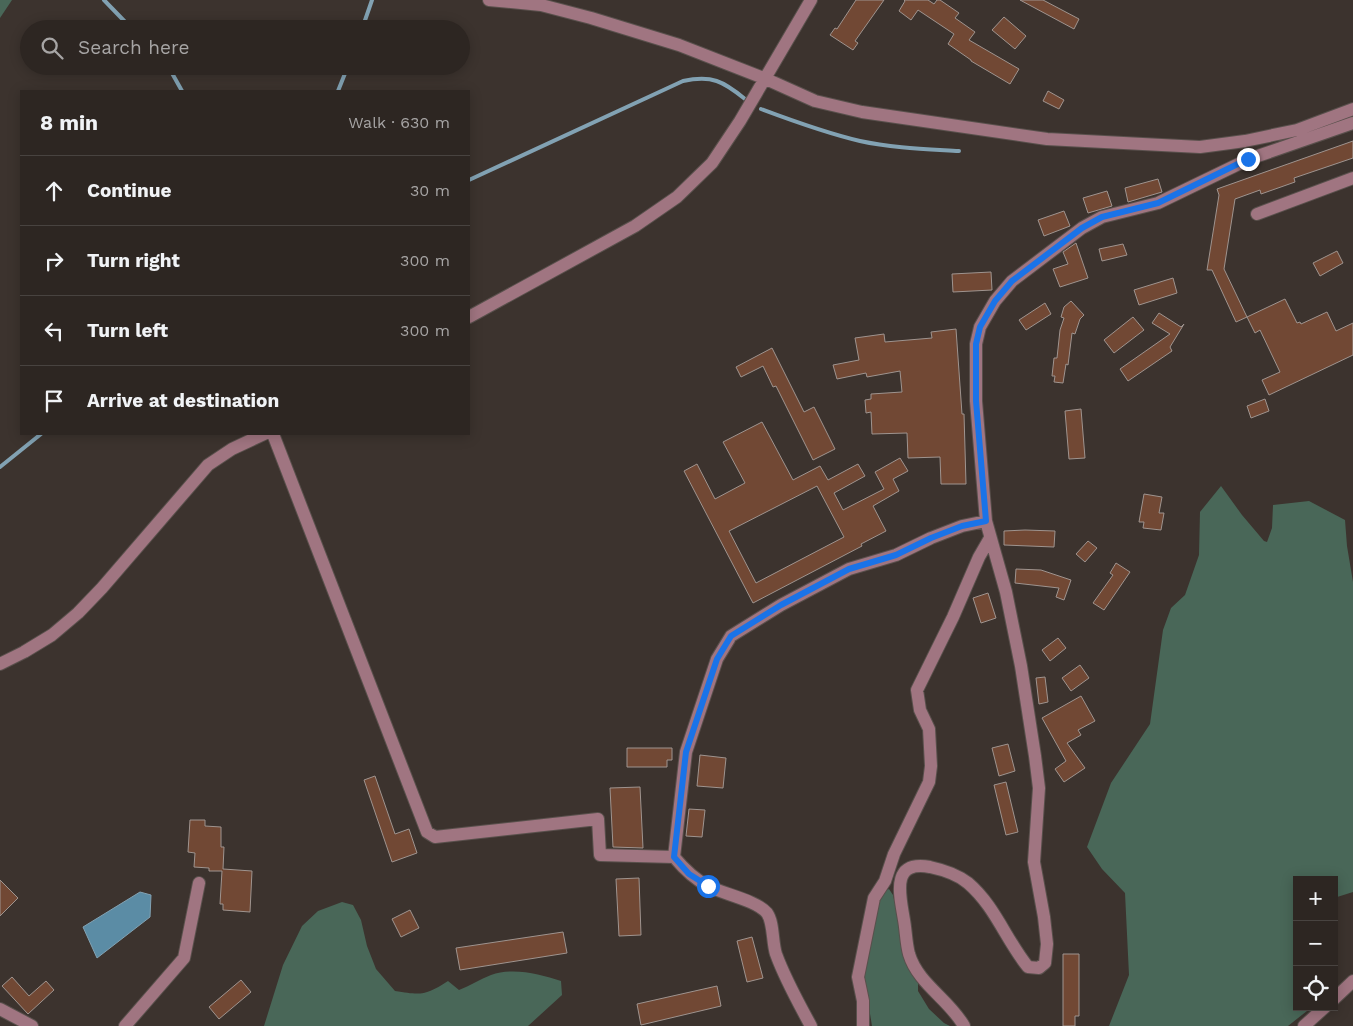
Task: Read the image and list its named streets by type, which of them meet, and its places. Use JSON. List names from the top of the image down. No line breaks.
{"page":{"search":"Search here","heading":["8 min","Walk · 630 m"],"list":[["Continue","30 m"],["Turn right","300 m"],["Turn left","300 m"],"Arrive at destination"],"map_buttons":["+","−"]}}
